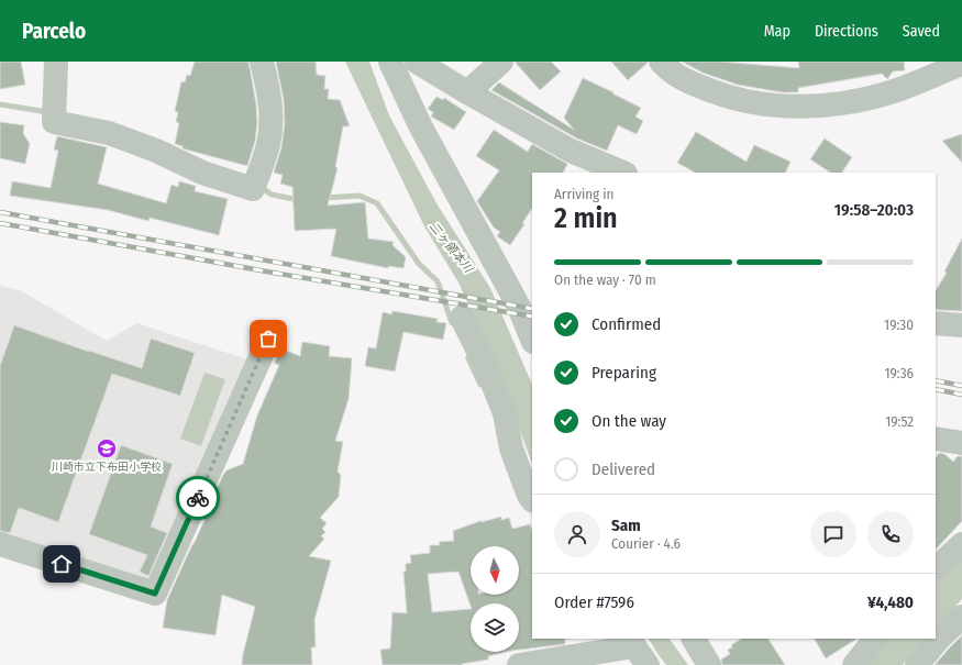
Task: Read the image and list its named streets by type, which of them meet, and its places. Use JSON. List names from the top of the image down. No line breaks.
{"water":["二ヶ領本川"],"places":{"school or university":["川崎市立下布田小学校"]},"north":"bottom","page":{"header":"Parcelo","nav":["Map","Directions","Saved"],"heading":["2 min","Arriving in","19:58–20:03"],"panel":["Sam","Courier · 4.6","Order #7596","¥4,480"],"bar":"On the way · 70 m","list":[["Confirmed","19:30"],["Preparing","19:36"],["On the way","19:52"],"Delivered"]}}
